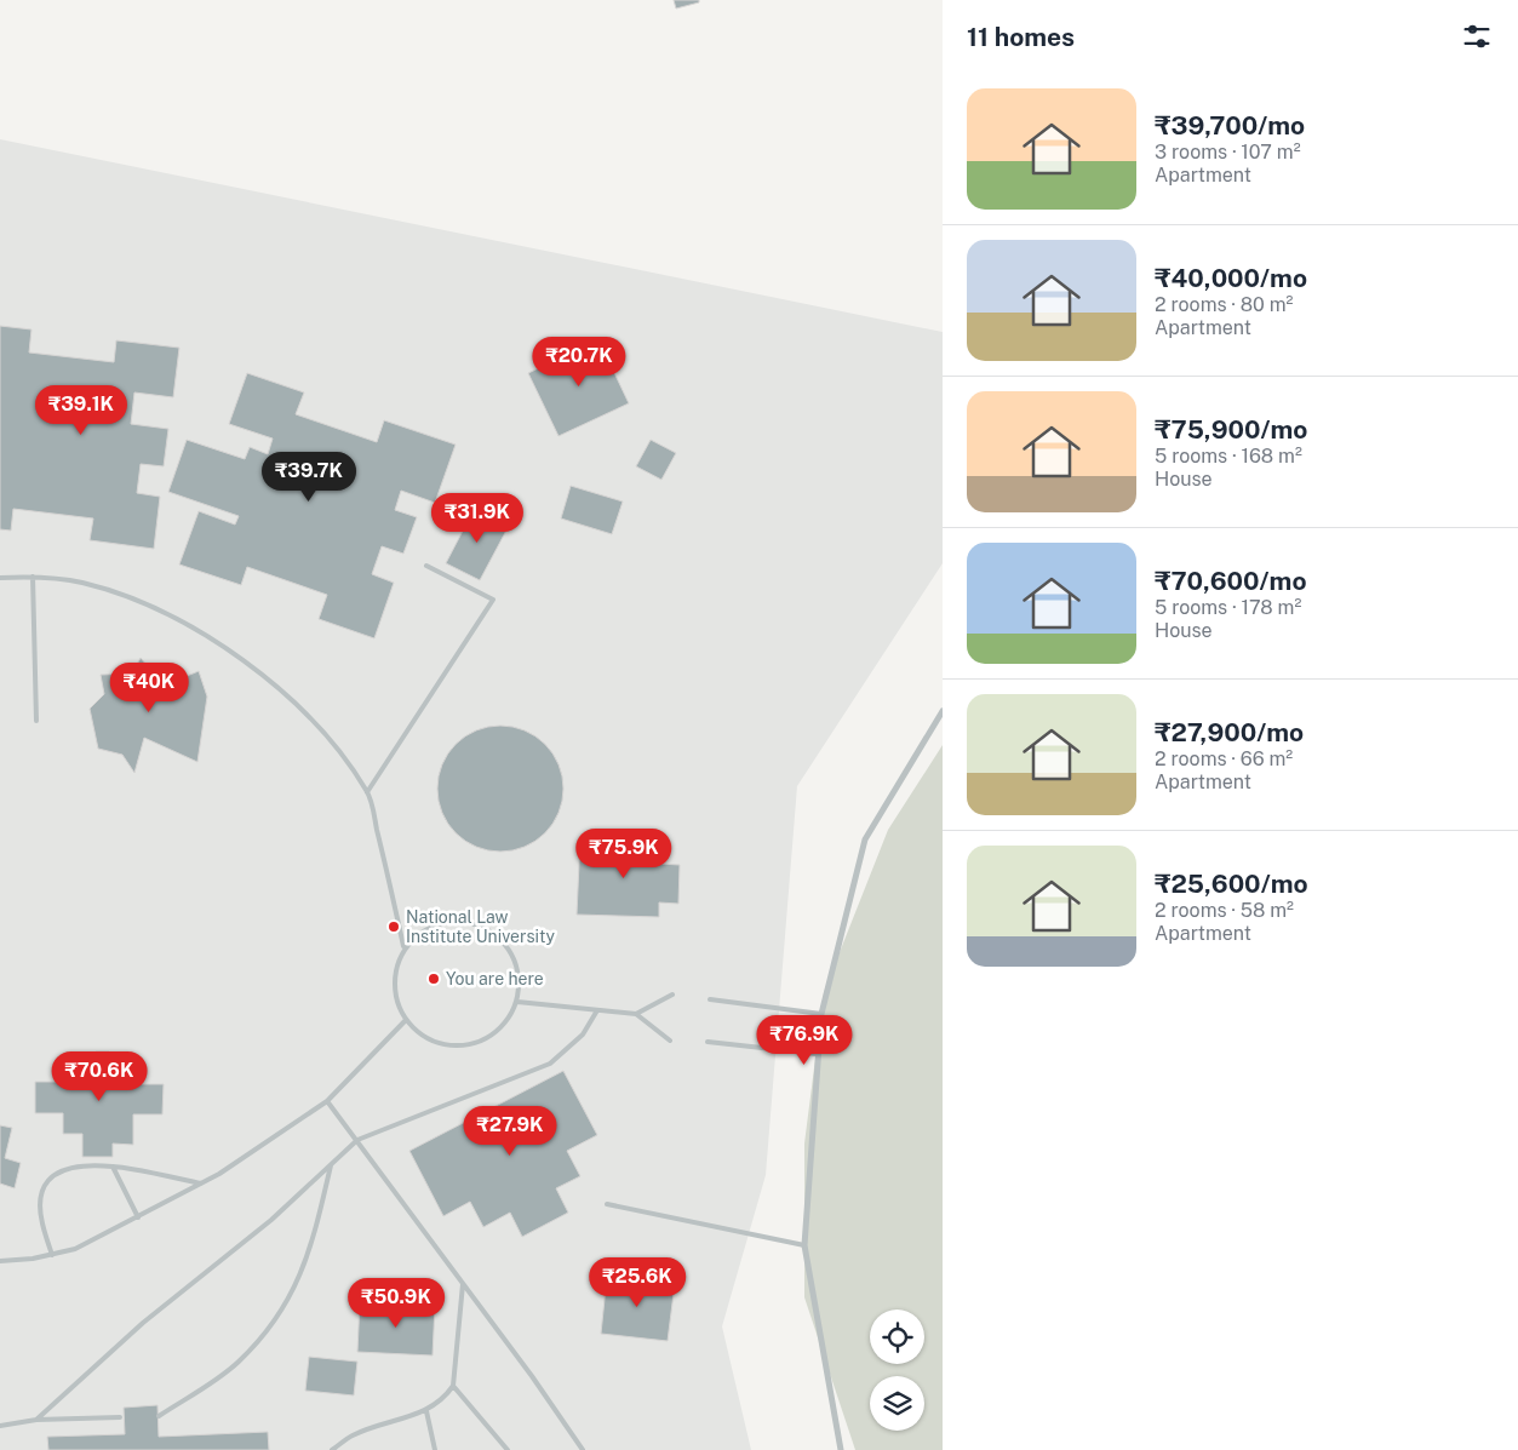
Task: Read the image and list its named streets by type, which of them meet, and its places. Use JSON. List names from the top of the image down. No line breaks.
{"places":["National Law Institute University","You are here"],"page":{"heading":"11 homes","list":[{"name":"₹39,700/mo","note":"3 rooms · 107 m² · Apartment"},{"name":"₹40,000/mo","note":"2 rooms · 80 m² · Apartment"},{"name":"₹75,900/mo","note":"5 rooms · 168 m² · House"},{"name":"₹70,600/mo","note":"5 rooms · 178 m² · House"},{"name":"₹27,900/mo","note":"2 rooms · 66 m² · Apartment"},{"name":"₹25,600/mo","note":"2 rooms · 58 m² · Apartment"}],"price":["₹20.7K","₹39.1K","₹39.7K","₹31.9K","₹40K","₹75.9K","₹76.9K","₹70.6K","₹27.9K","₹25.6K","₹50.9K"]}}
